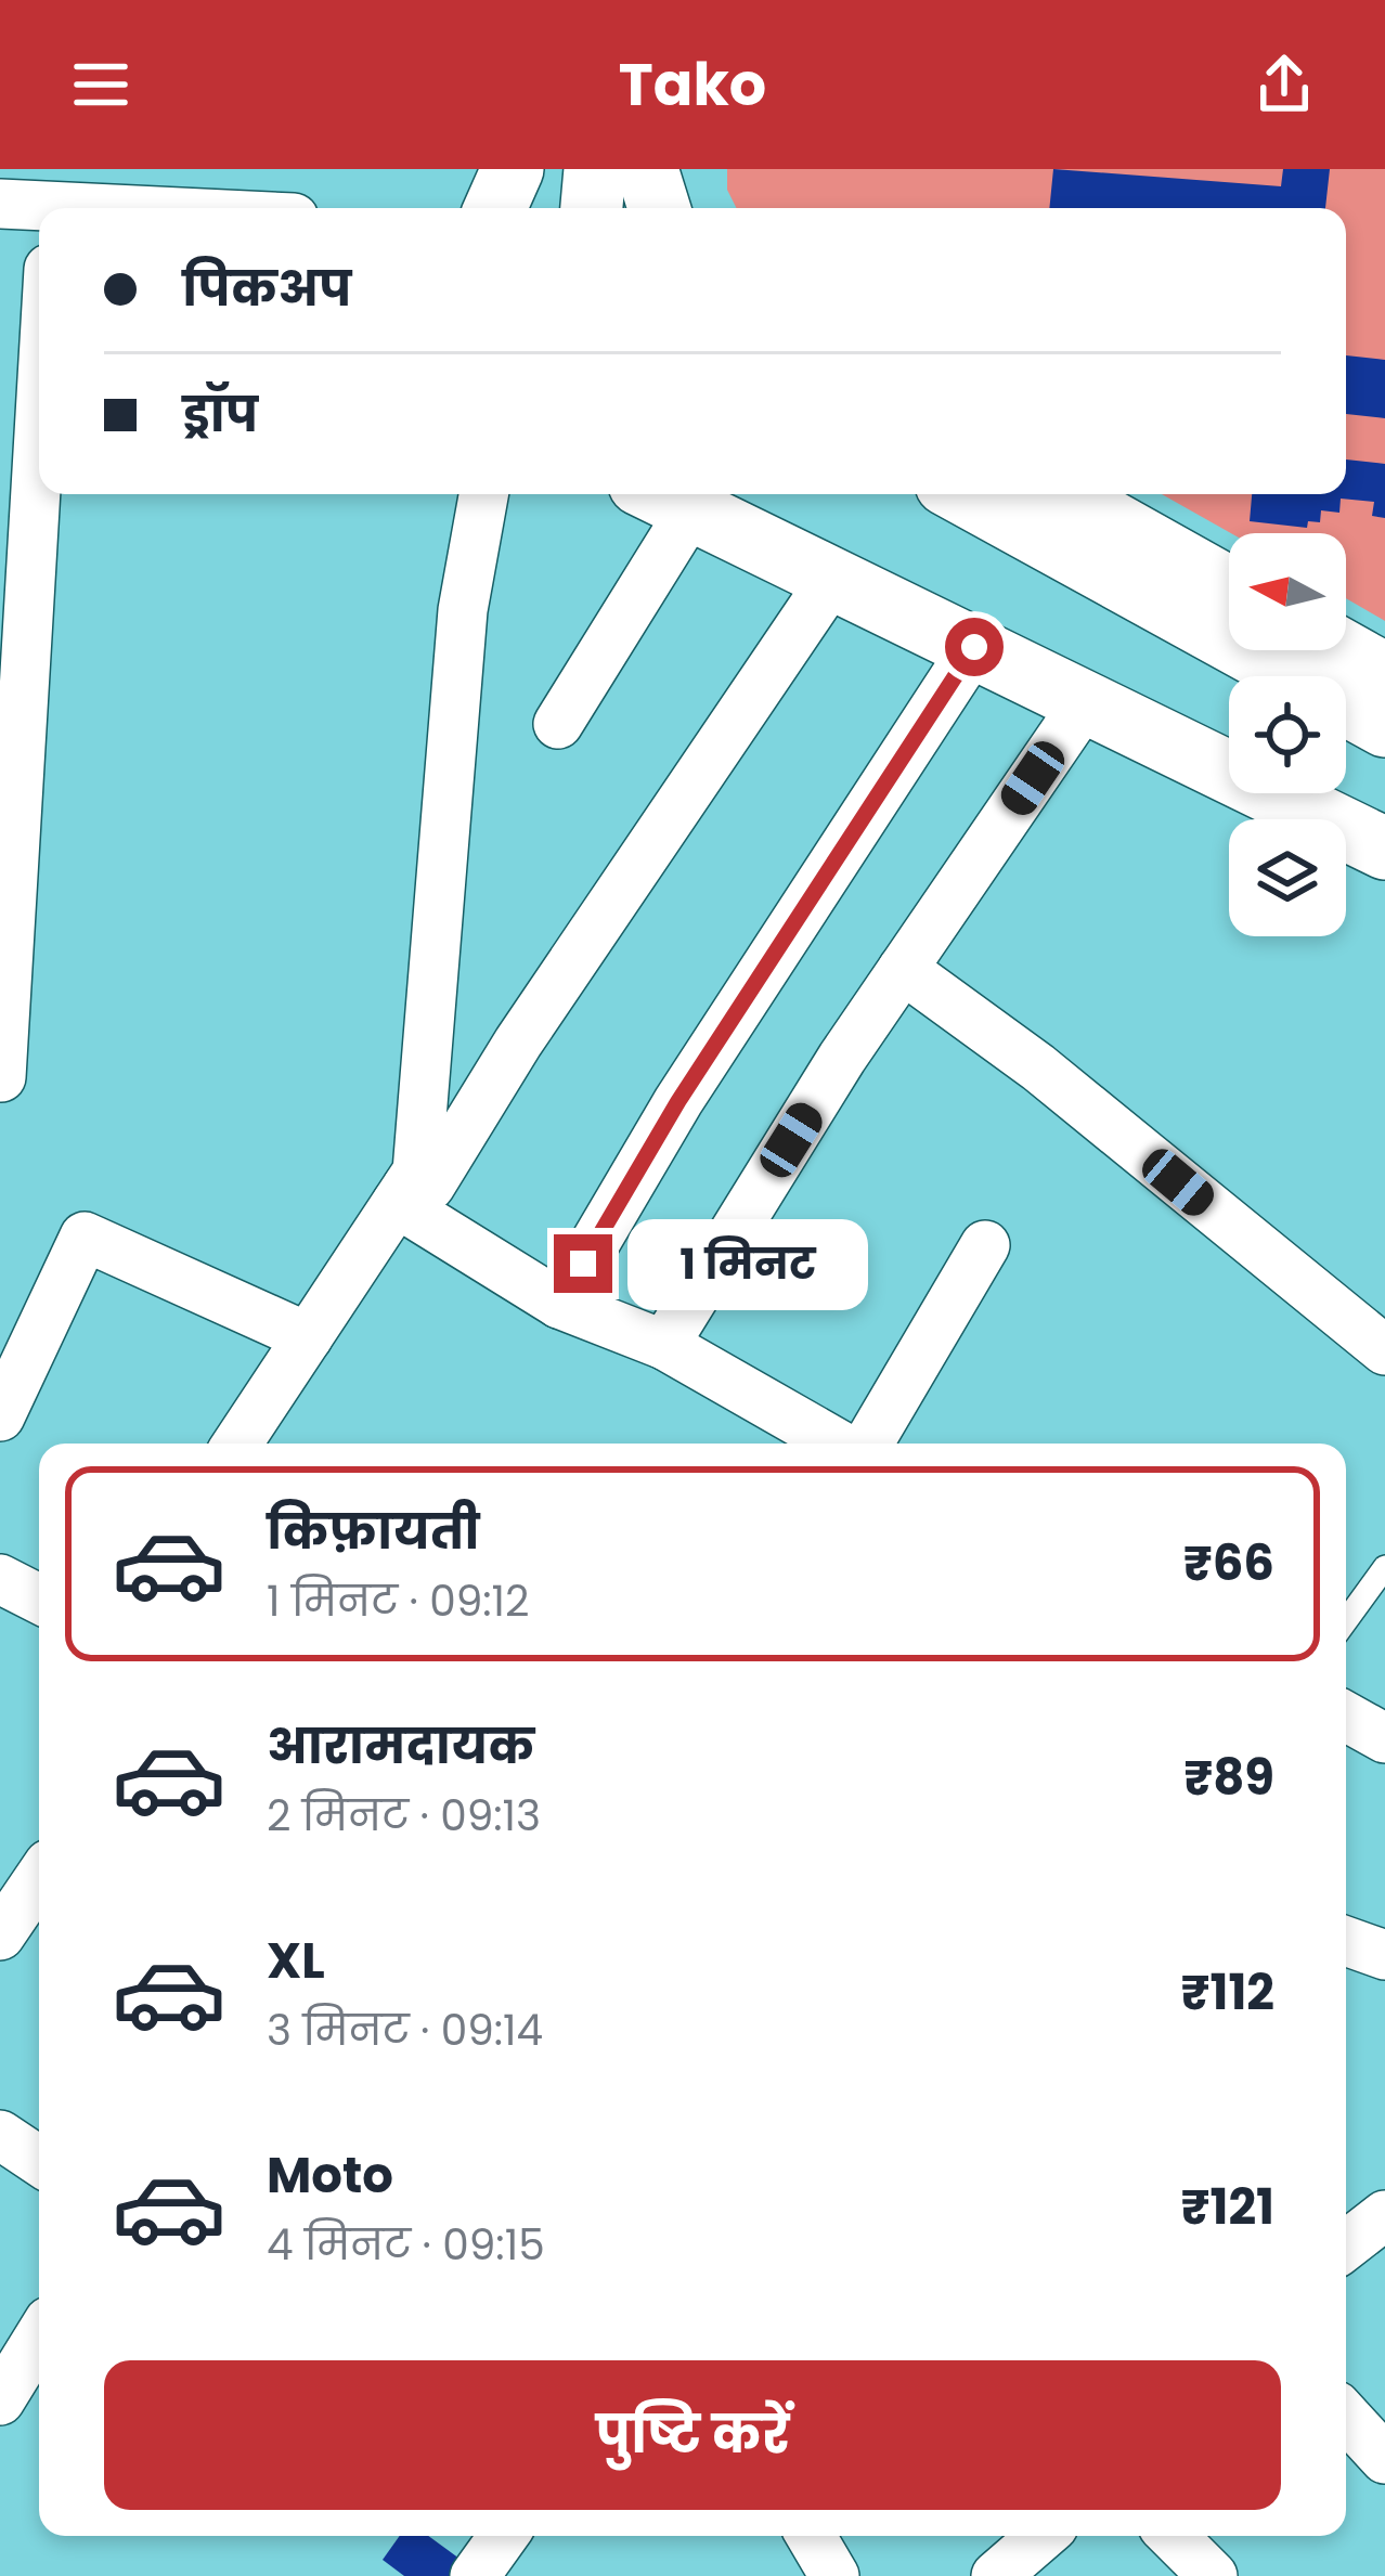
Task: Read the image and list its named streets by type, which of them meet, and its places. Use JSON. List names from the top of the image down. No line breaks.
{"north":"left","page":{"header":"Tako","banner":["पिकअप","ड्रॉप"],"bubble":"1 मिनट","list":[{"name":"किफ़ायती","note":"1 मिनट · 09:12","value":"₹66"},{"name":"आरामदायक","note":"2 मिनट · 09:13","value":"₹89"},{"name":"XL","note":"3 मिनट · 09:14","value":"₹112"},{"name":"Moto","note":"4 मिनट · 09:15","value":"₹121"}],"buttons":"पुष्टि करें"}}
